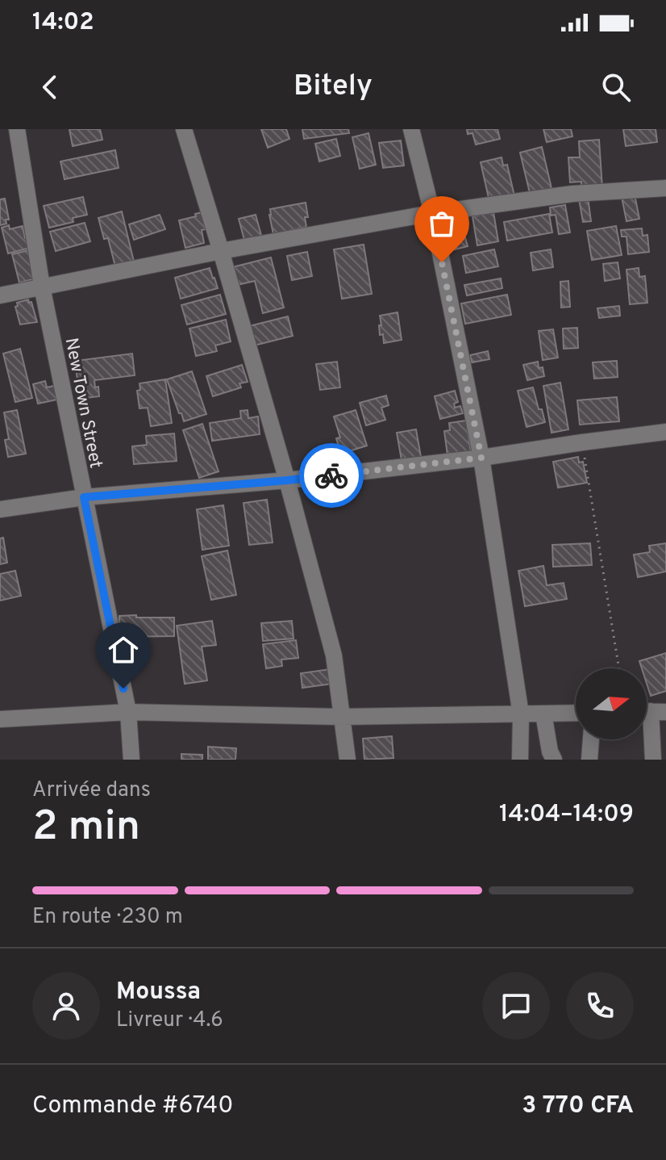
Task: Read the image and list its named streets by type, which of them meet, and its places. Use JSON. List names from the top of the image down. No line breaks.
{"streets":{"street":["New Town Street"]},"north":"right","page":{"status":"14:02","header":"Bitely","heading":["2 min","Arrivée dans","14:04–14:09"],"panel":["Moussa","Livreur · 4.6","Commande #6740","3 770 CFA"],"bar":"En route · 230 m"}}
